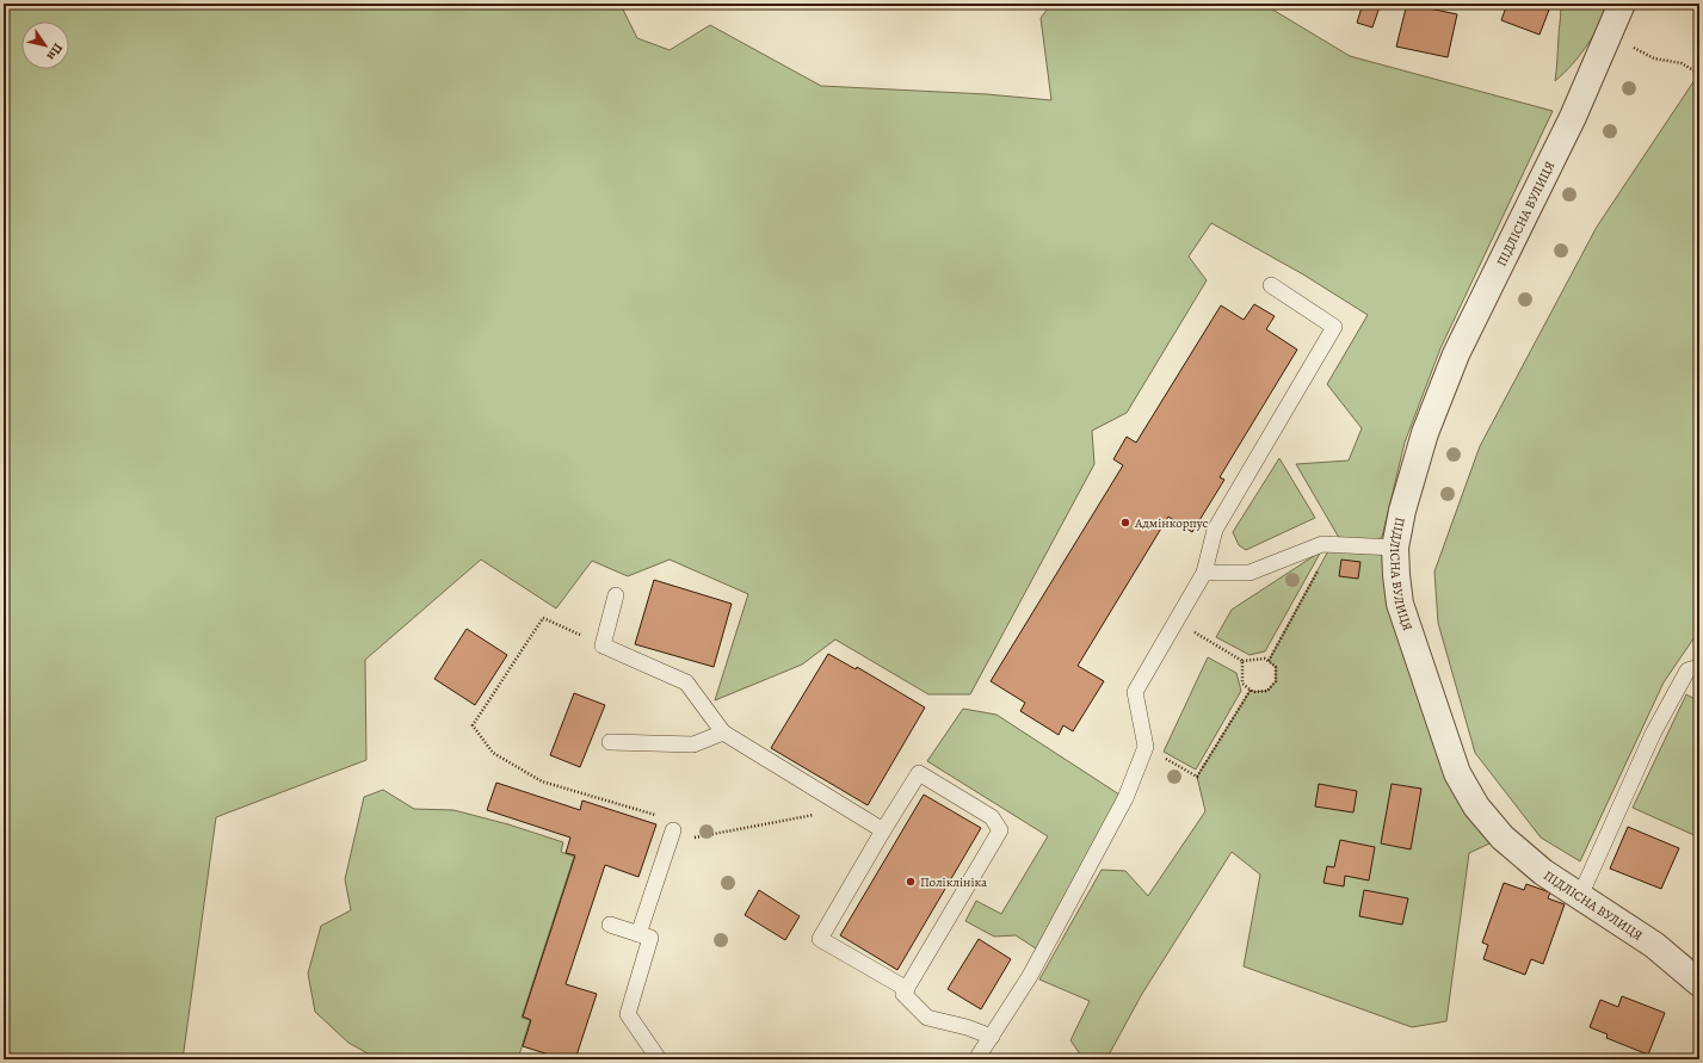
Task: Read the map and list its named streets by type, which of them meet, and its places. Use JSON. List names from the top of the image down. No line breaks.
{"streets":{"street":["ПІДЛІСНА ВУЛИЦЯ"]},"places":["Адмінкорпус","Поліклініка"],"north":"bottom right"}
